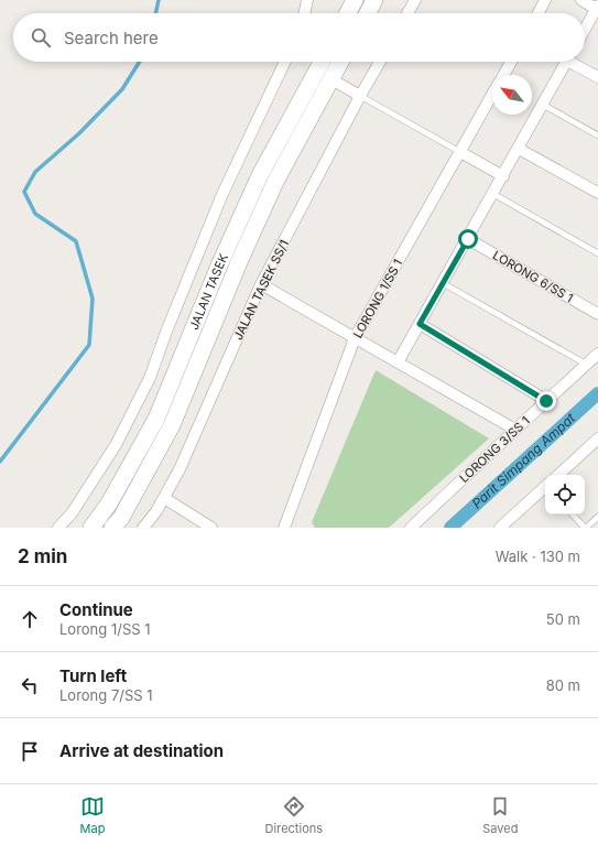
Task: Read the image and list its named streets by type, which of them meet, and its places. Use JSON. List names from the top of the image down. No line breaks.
{"streets":{"main road":["JALAN TASEK"],"street":["LORONG 6/SS 1","JALAN TASEK SS/1","LORONG 1/SS 1","LORONG 3/SS 1"]},"water":["Parit Simpang Ampat"],"north":"top left","page":{"search":"Search here","heading":["2 min","Walk · 130 m"],"list":[["Continue","Lorong 1/SS 1","50 m"],["Turn left","Lorong 7/SS 1","80 m"],"Arrive at destination"],"nav":["Map","Directions","Saved"]}}
